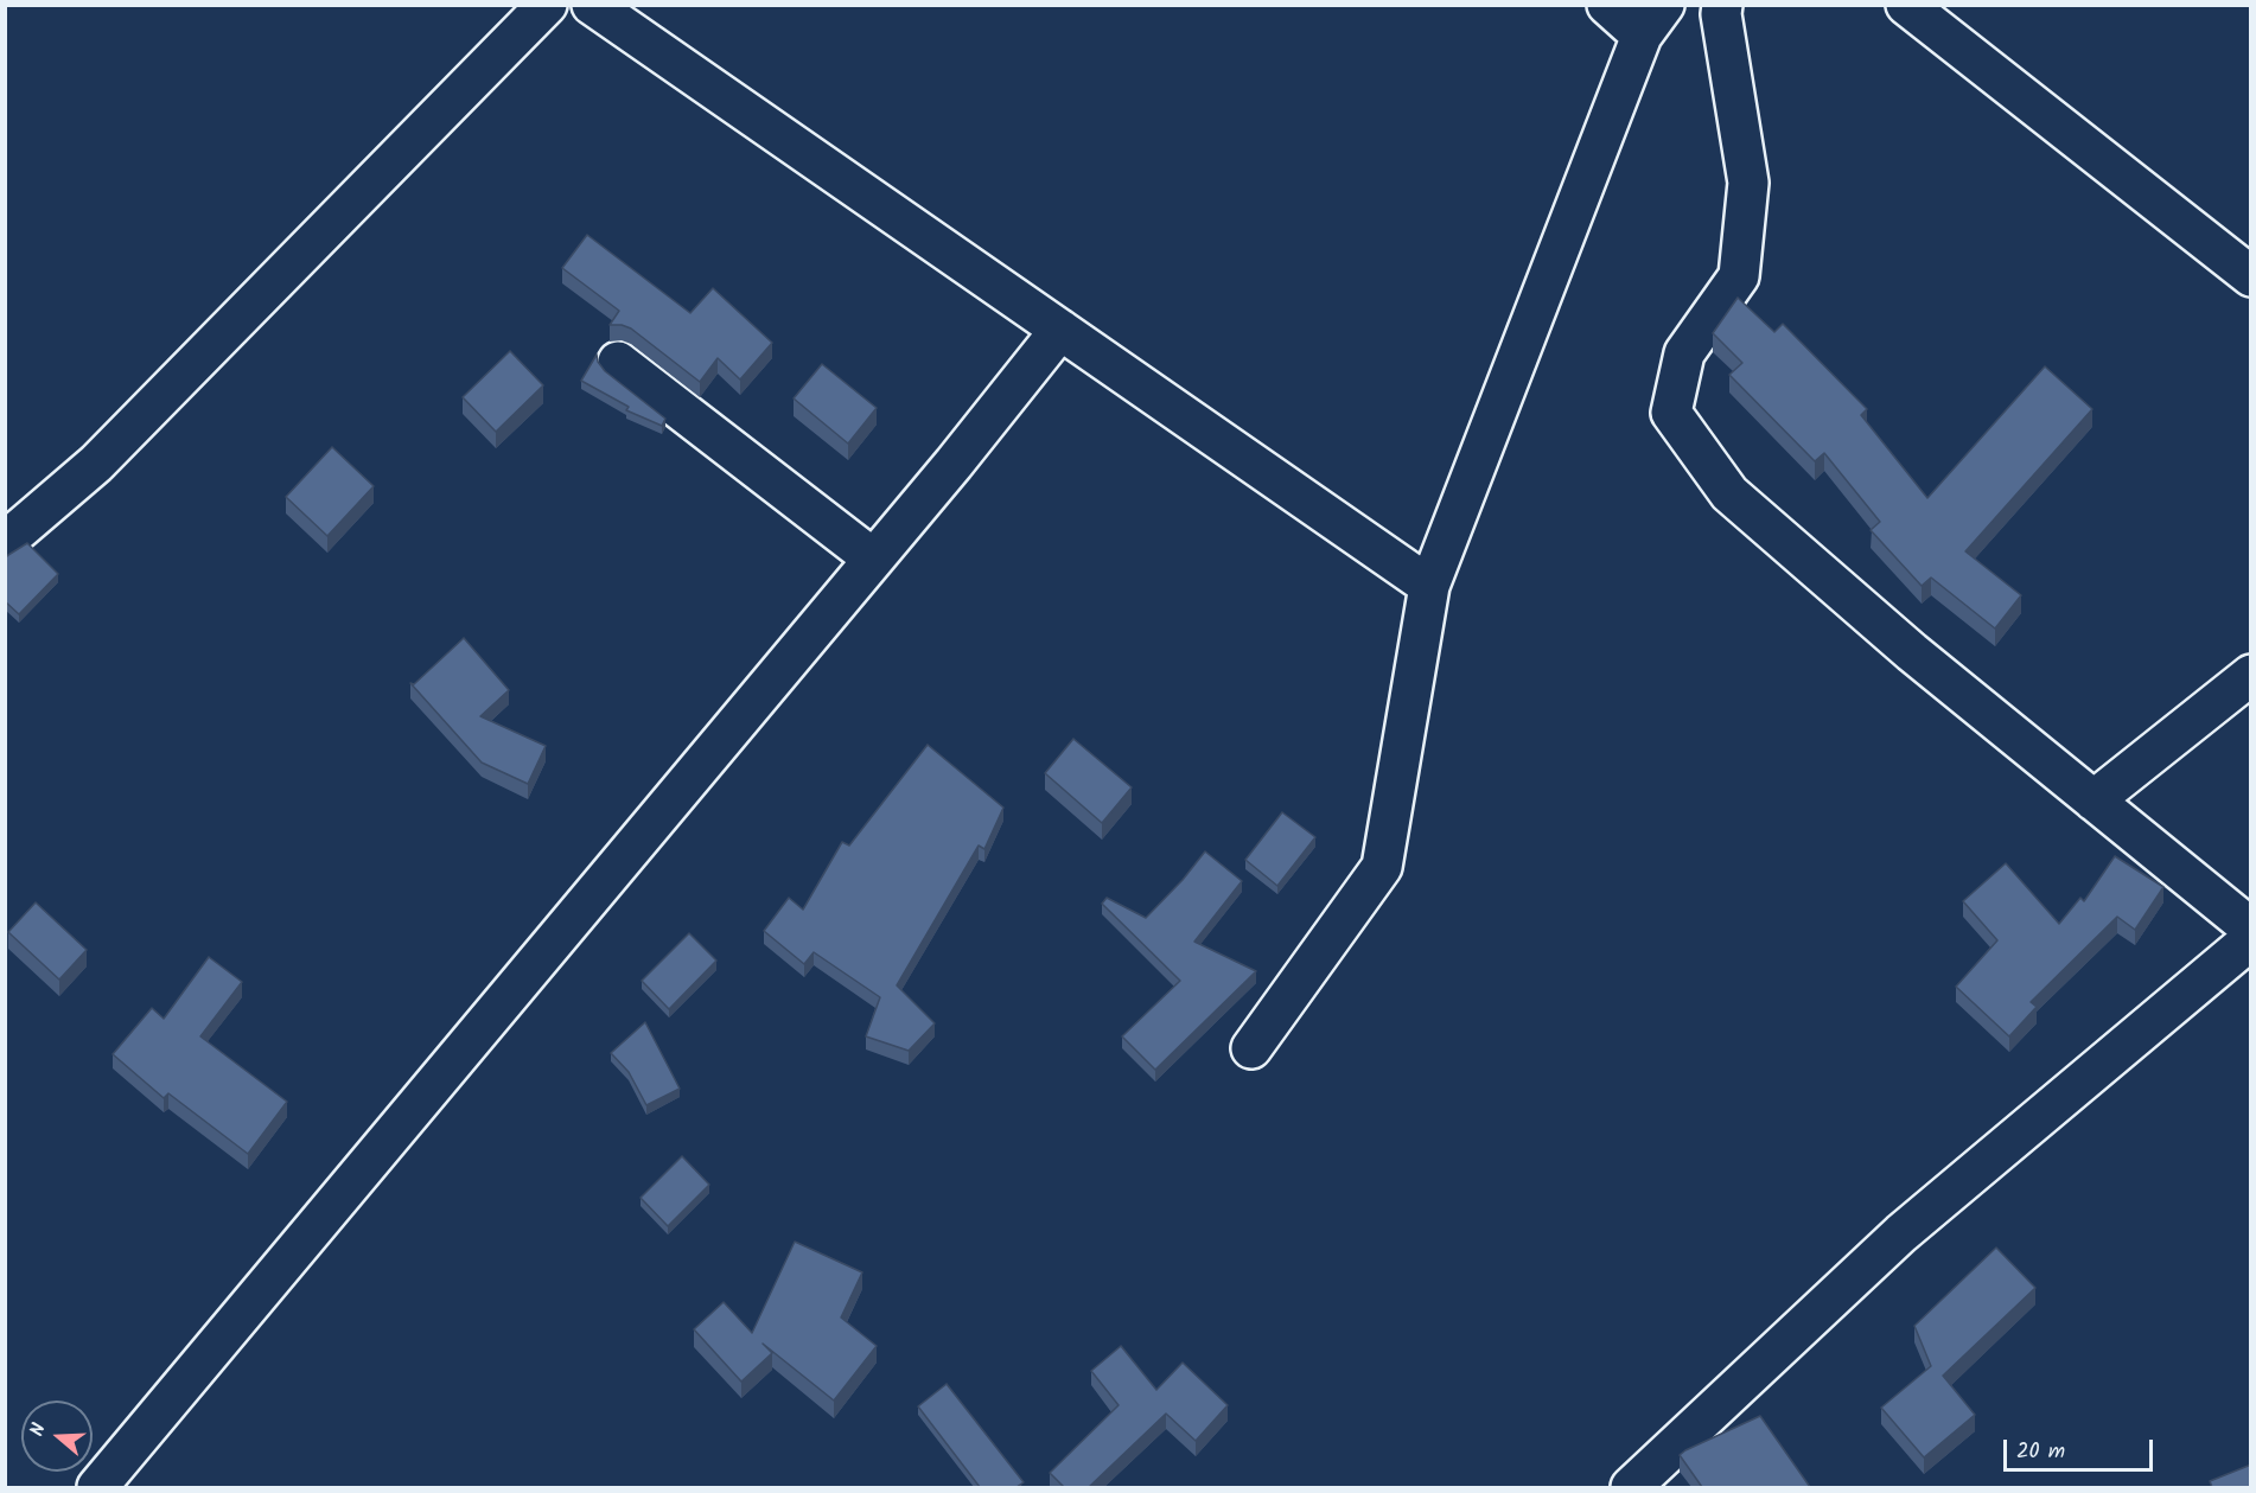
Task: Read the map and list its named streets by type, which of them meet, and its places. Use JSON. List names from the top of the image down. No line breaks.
{"scale_bar":"20 m","north":"left"}
